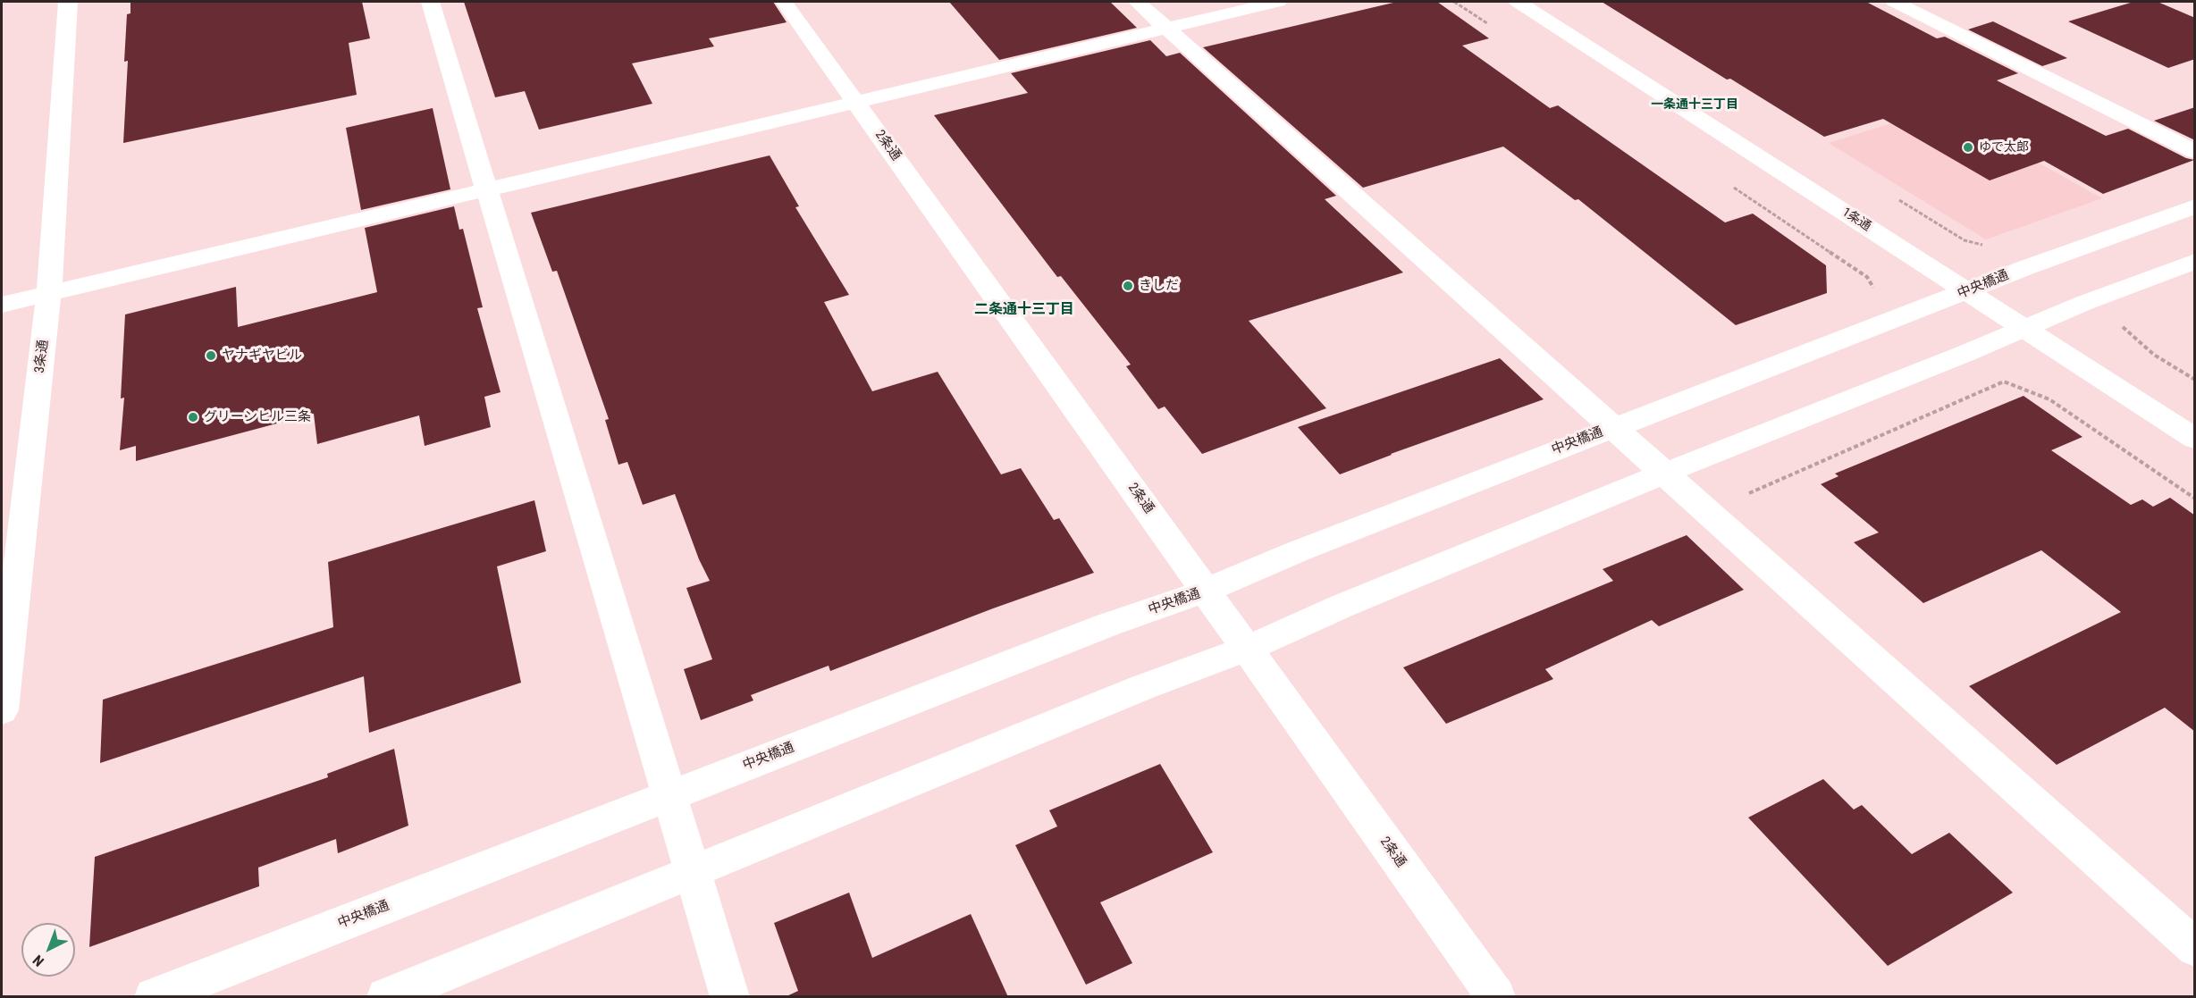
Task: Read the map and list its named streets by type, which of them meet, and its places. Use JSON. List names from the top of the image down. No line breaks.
{"streets":{"street":["2条通","1条通","中央橋通","3条通"]},"crossings":[["2条通","中央橋通"],["1条通","中央橋通"]],"districts":["一条通十三丁目","二条通十三丁目"],"places":["ゆで太郎","きしだ","ヤナギヤビル","グリーンヒル三条"],"north":"bottom left"}
